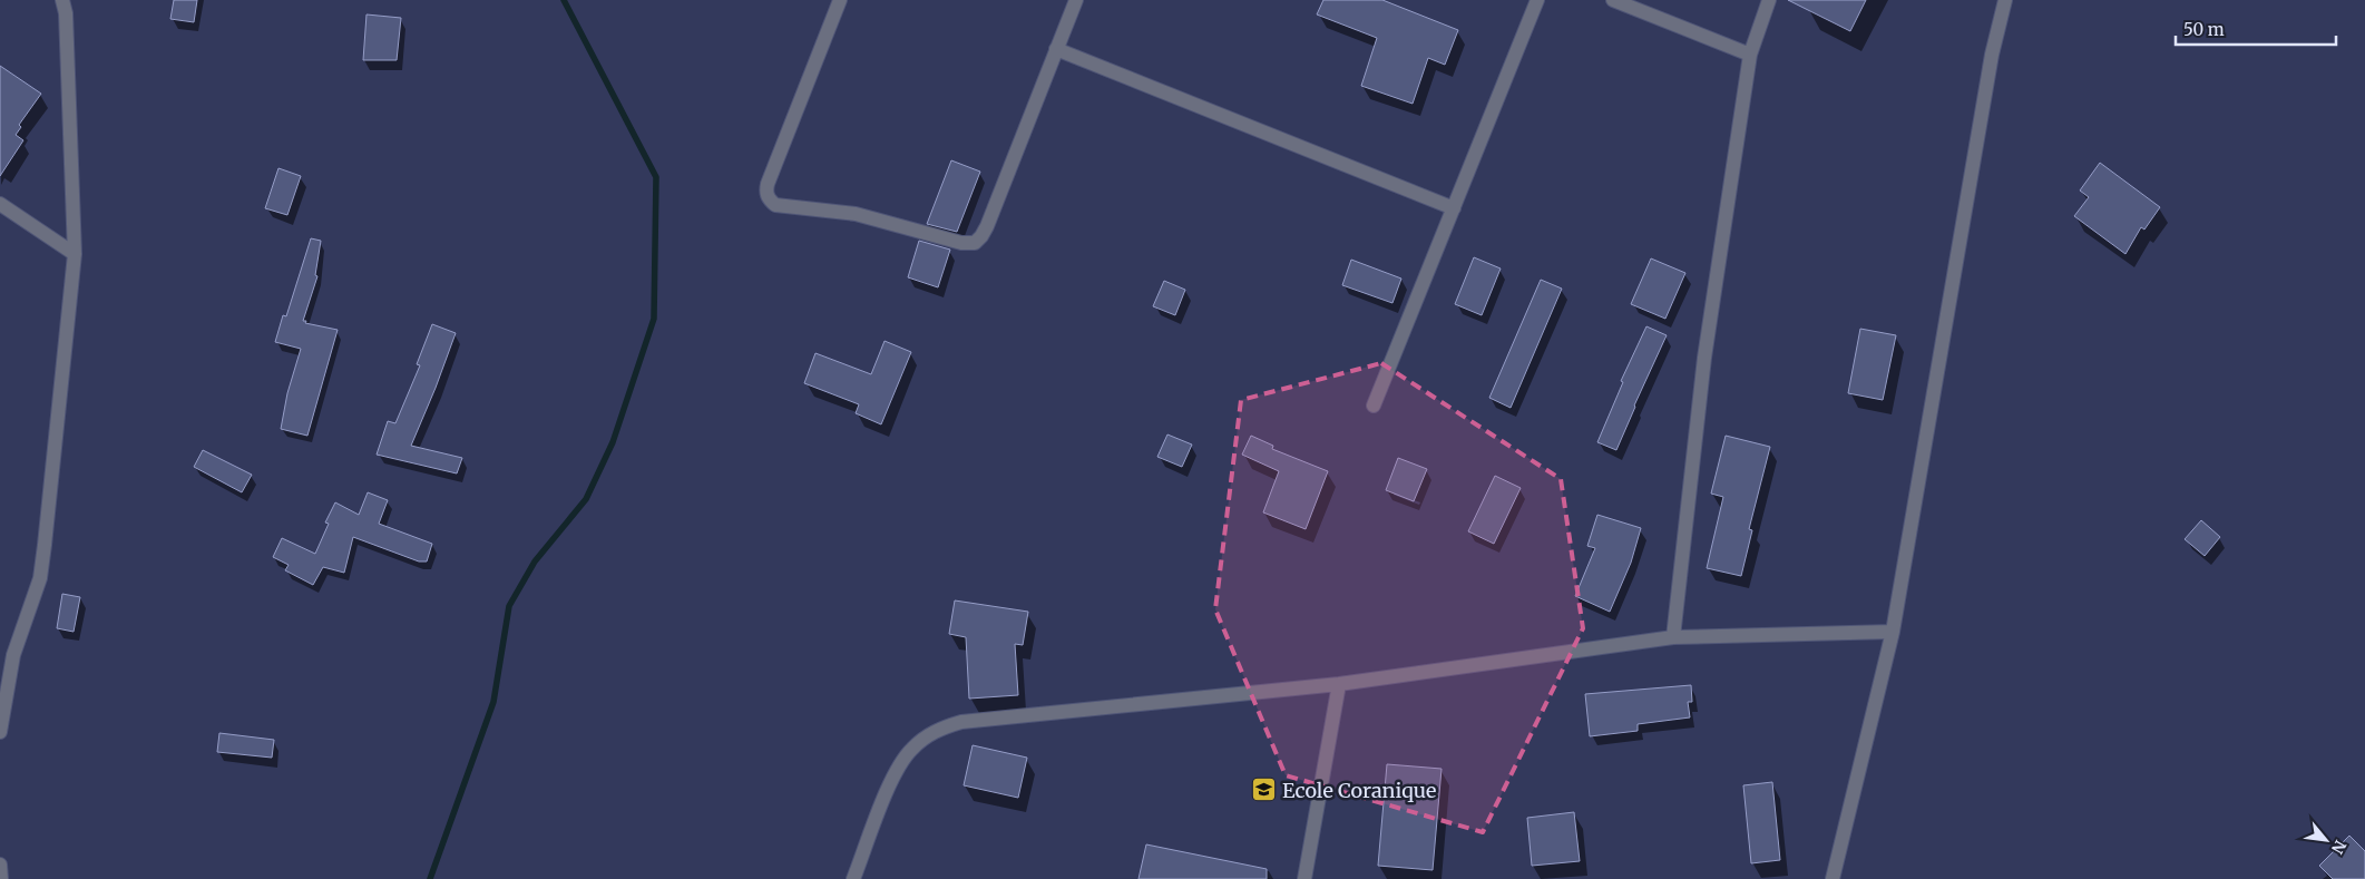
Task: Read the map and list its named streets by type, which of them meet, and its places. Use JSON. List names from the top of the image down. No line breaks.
{"places":{"school or university":["Ecole Coranique"]},"scale_bar":"50 m","north":"bottom right"}
